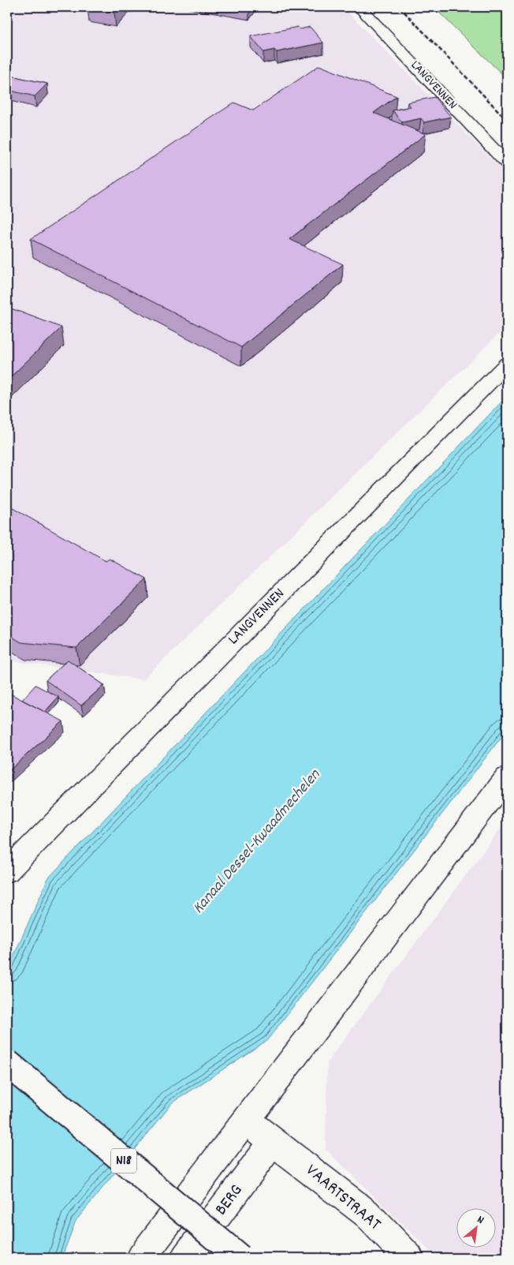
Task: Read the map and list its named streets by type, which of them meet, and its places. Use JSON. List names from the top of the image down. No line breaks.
{"streets":{"street":["LANGVENNEN","N18","VAARTSTRAAT","BERG"]},"crossings":[["VAARTSTRAAT","BERG"]],"water":["Kanaal Dessel-Kwaadmechelen"],"north":"top right"}
